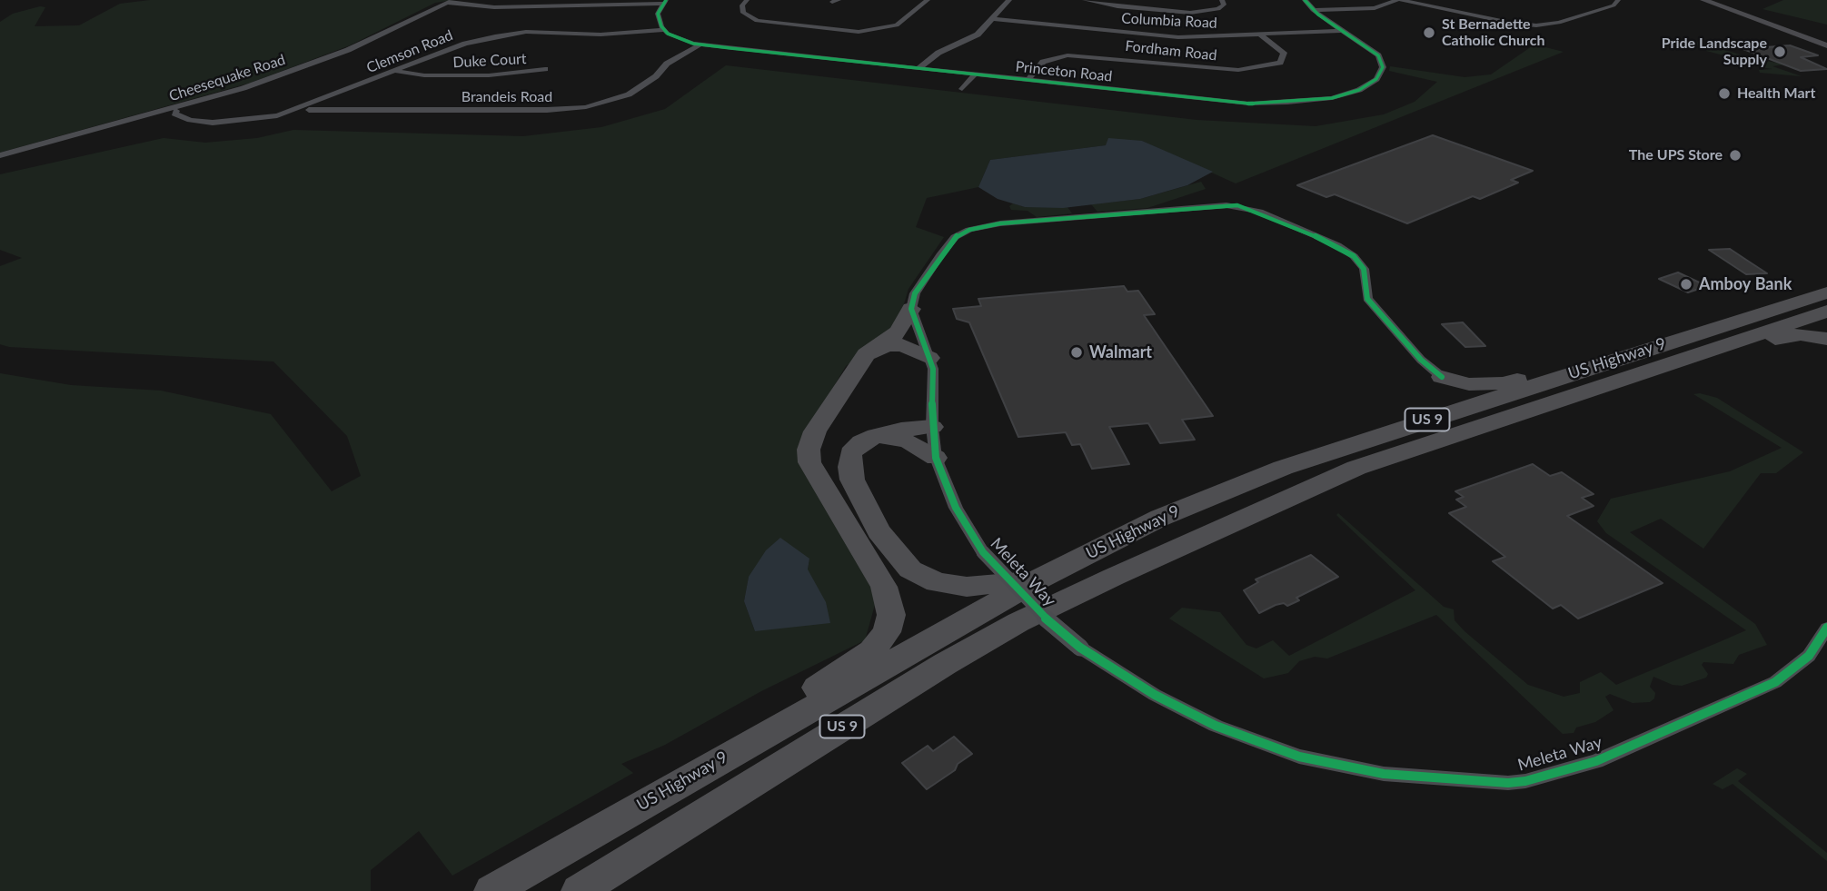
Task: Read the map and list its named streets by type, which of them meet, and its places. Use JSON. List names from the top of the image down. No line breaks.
{"streets":{"highway":["US Highway 9","US 9"],"street":["Columbia Road","Fordham Road","Clemson Road","Duke Court","Princeton Road","Cheesequake Road","Brandeis Road","Meleta Way"]},"crossings":[["Columbia Road","Fordham Road"],["Columbia Road","Princeton Road"],["Fordham Road","Princeton Road"],["Clemson Road","Duke Court"],["Clemson Road","Princeton Road"],["Clemson Road","Brandeis Road"],["Princeton Road","Brandeis Road"]],"places":["St Bernadette Catholic Church","Pride Landscape Supply","Health Mart","The UPS Store","Amboy Bank","Walmart"]}
